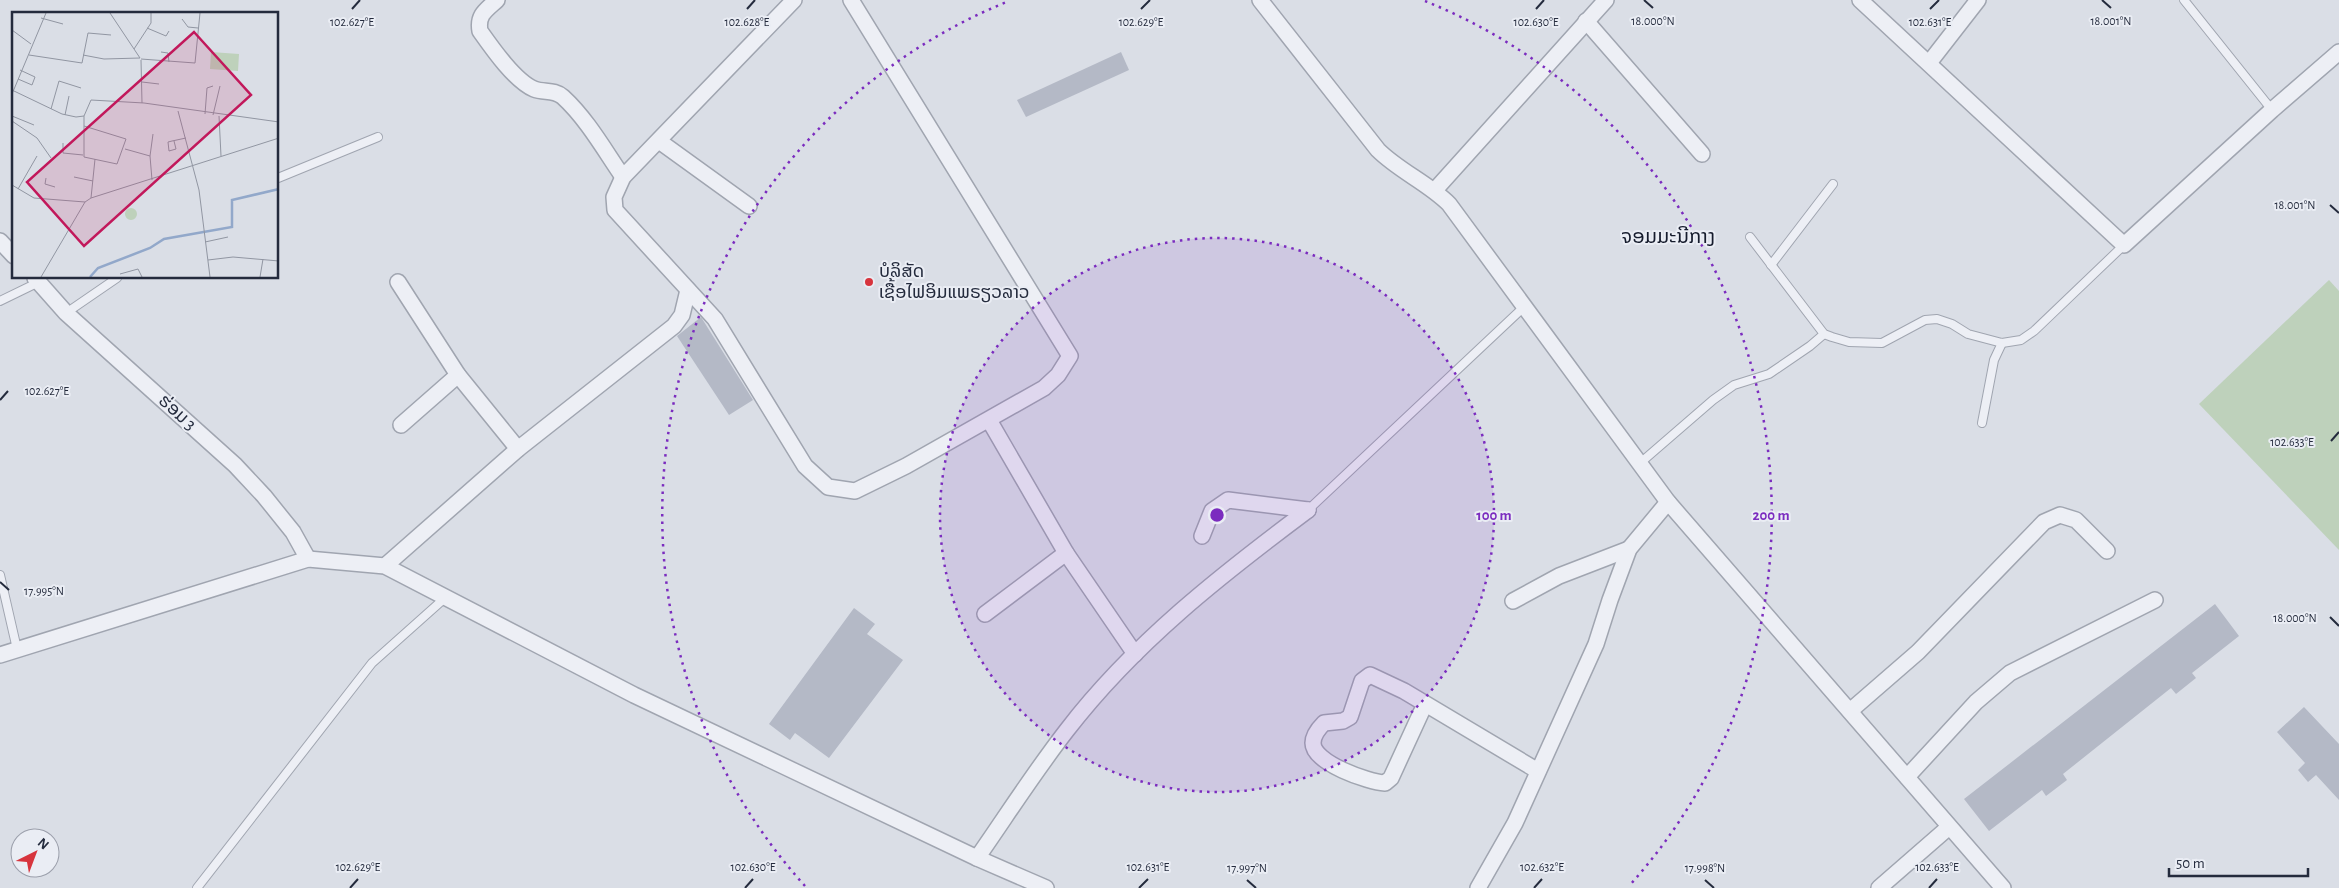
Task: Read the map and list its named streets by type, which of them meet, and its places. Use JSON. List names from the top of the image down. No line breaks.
{"streets":{"street":["ຮ່ອມ 3"]},"districts":["ຈອມມະນີກາງ"],"places":["ບໍລິສັດ ເຊື້ອໄຟອິມແພຣຽວລາວ"],"scale_bar":"50 m","north":"top right","coordinates":["18.000°N","18.001°N","102.627°E","102.628°E","102.629°E","102.630°E","102.631°E","102.633°E","17.995°N","102.632°E","17.997°N","17.998°N"],"rings":["100 m","200 m"]}
